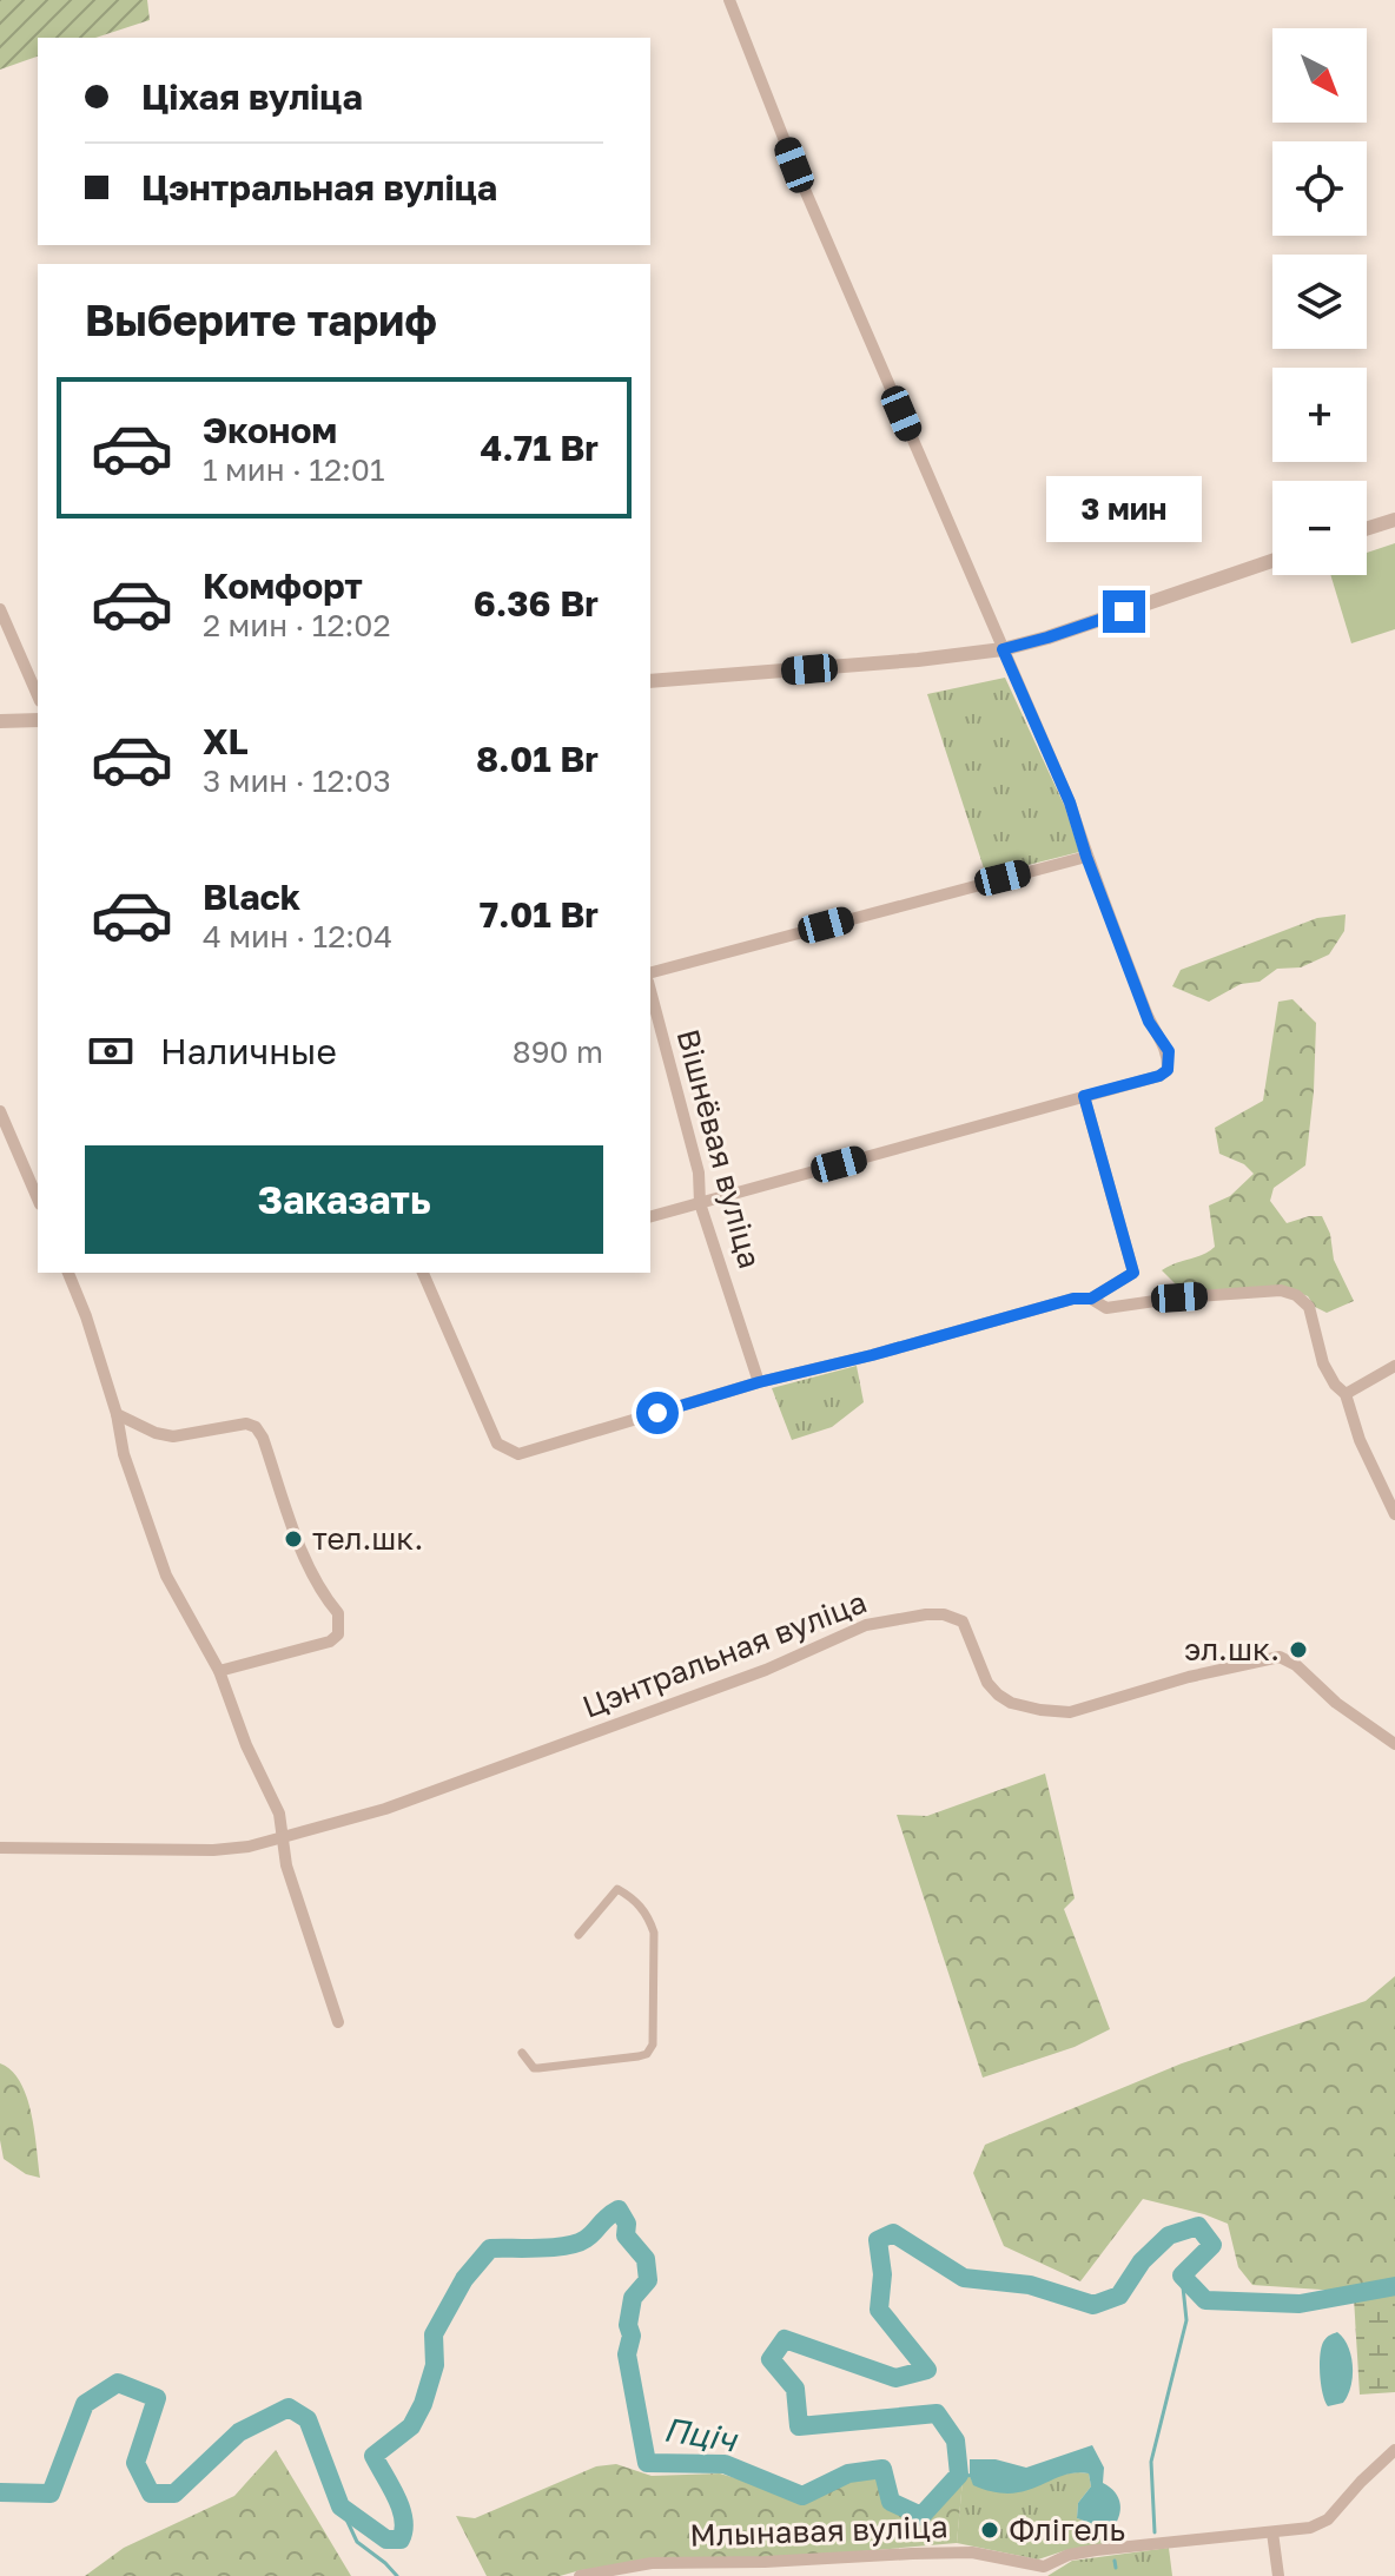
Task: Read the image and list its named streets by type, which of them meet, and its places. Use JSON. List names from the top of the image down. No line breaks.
{"streets":{"street":["Вішнёвая вуліца","Цэнтральная вуліца","Млынавая вуліца"]},"water":["Пціч"],"places":["тел.шк.","эл.шк.","Флігель"],"north":"bottom right","page":{"map_buttons":["+","−"],"banner":["Ціхая вуліца","Цэнтральная вуліца"],"heading":"Выберите тариф","list":[{"name":"Эконом","note":"1 мин · 12:01","value":"4.71 Br"},{"name":"Комфорт","note":"2 мин · 12:02","value":"6.36 Br"},{"name":"XL","note":"3 мин · 12:03","value":"8.01 Br"},{"name":"Black","note":"4 мин · 12:04","value":"7.01 Br"}],"bubble":"3 мин","pay":["Наличные","890 m"],"buttons":"Заказать"}}
